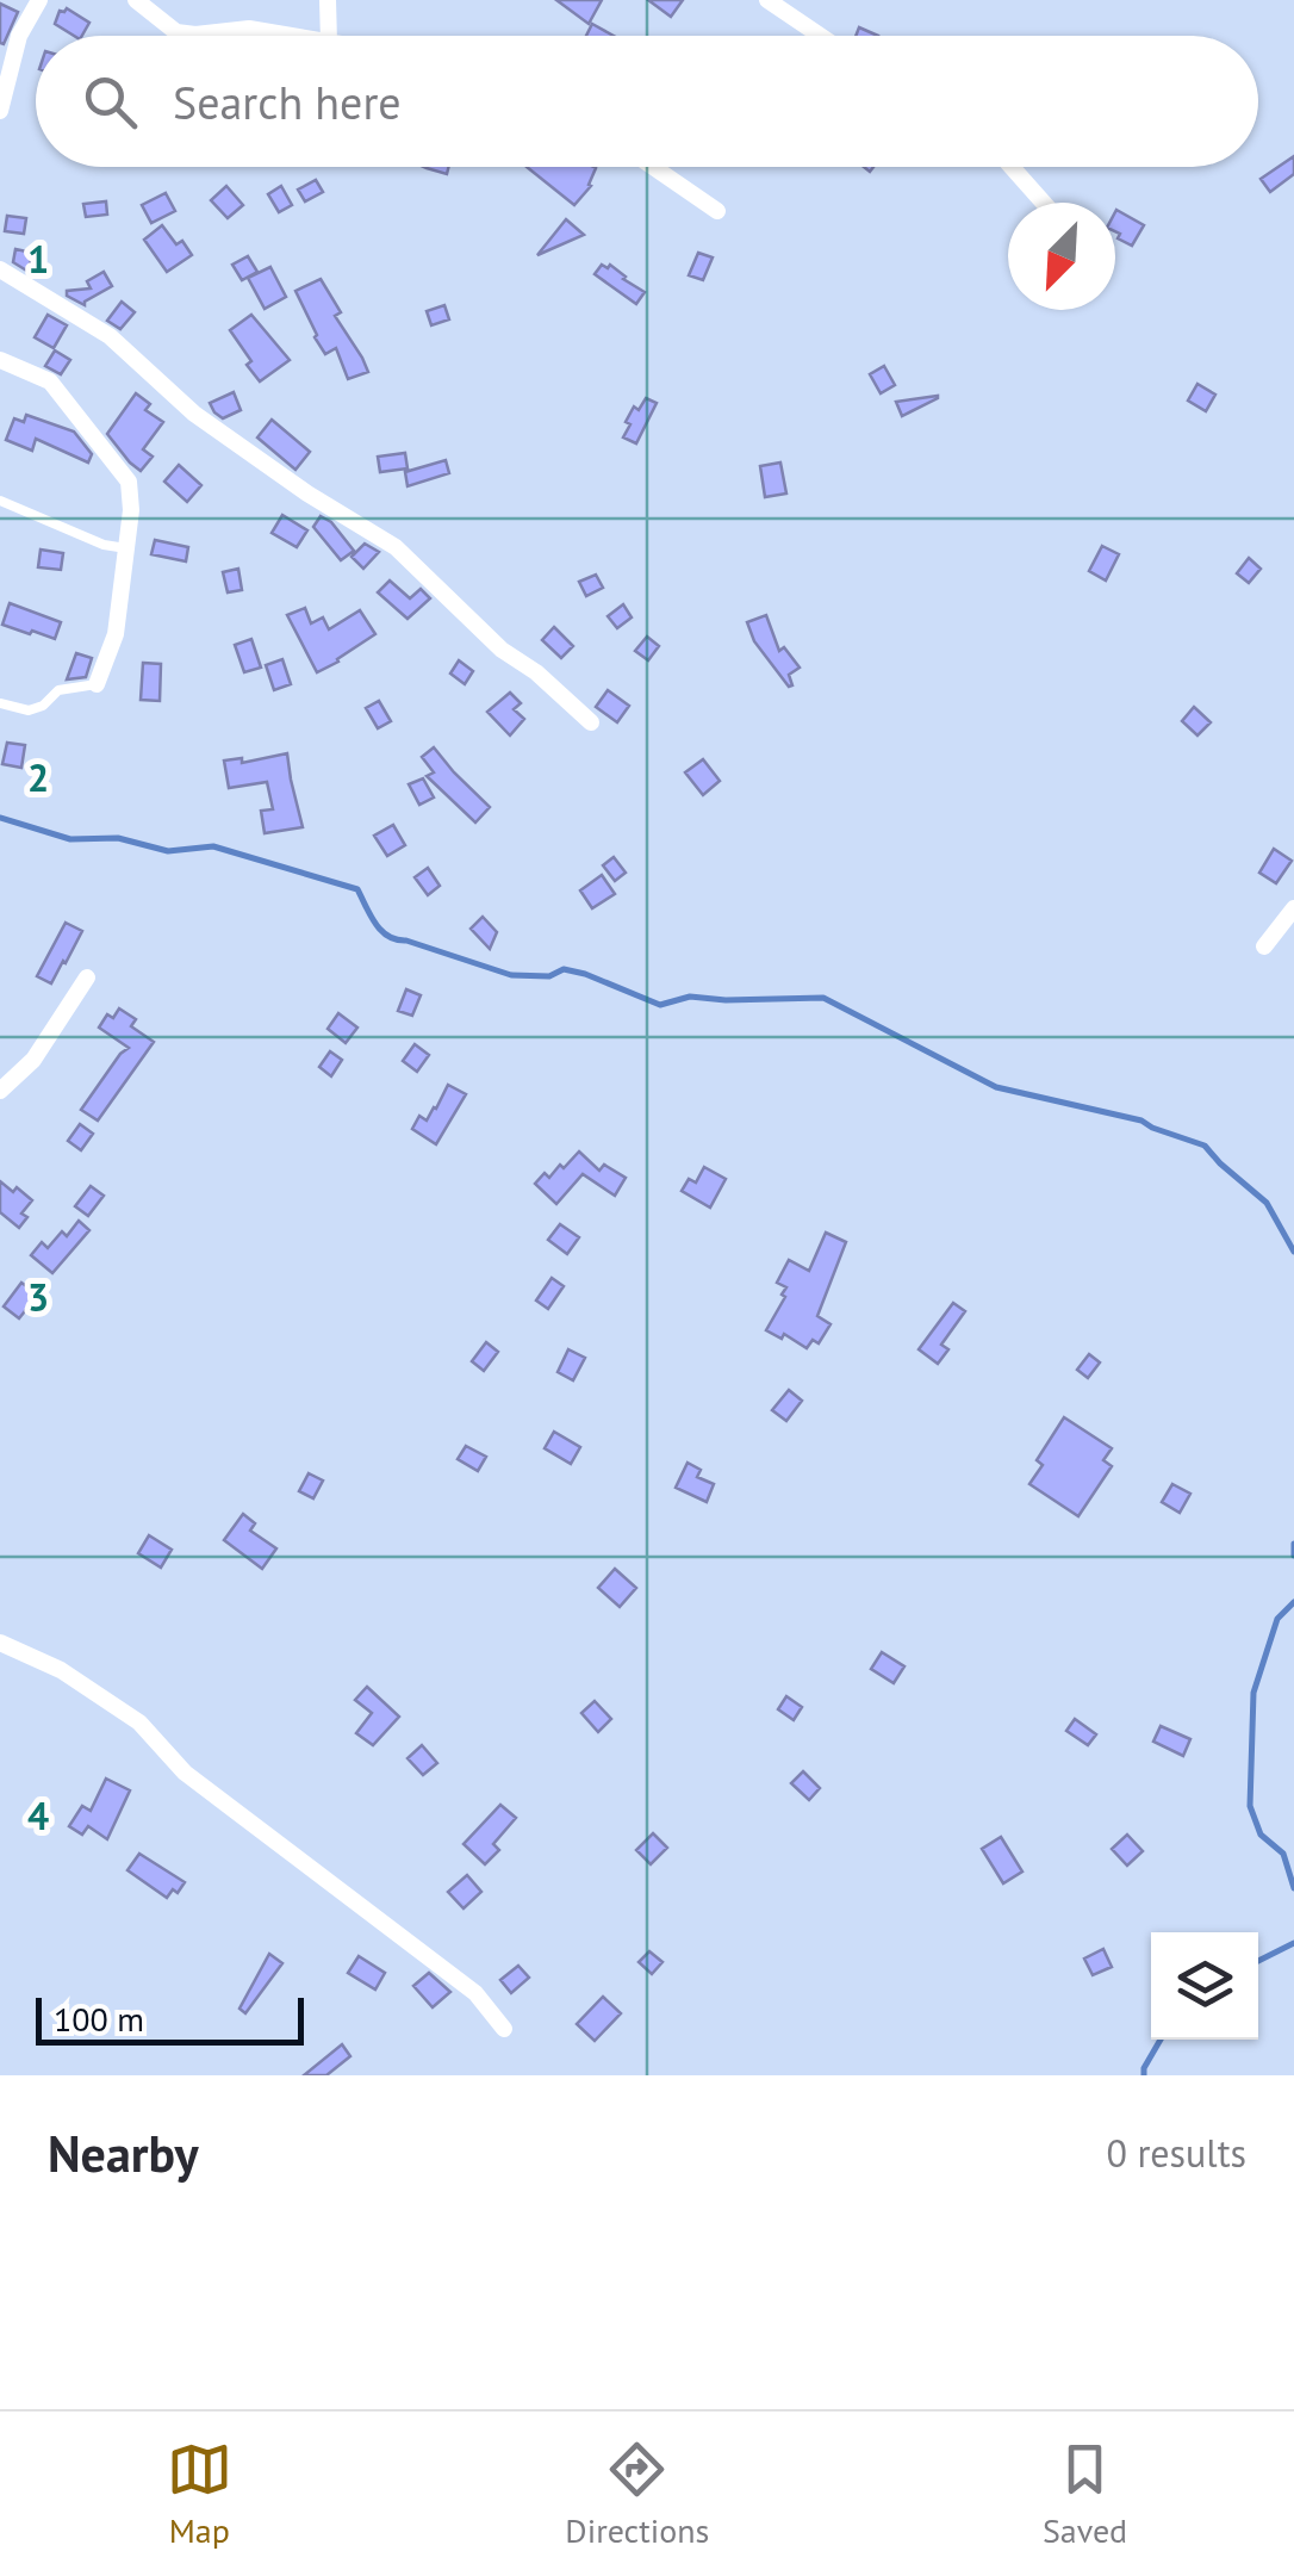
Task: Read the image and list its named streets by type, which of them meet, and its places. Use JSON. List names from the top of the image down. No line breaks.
{"scale_bar":"100 m","north":"bottom left","page":{"search":"Search here","scale":"100 m","heading":["Nearby","0 results"],"nav":["Map","Directions","Saved"]},"grid":{"rows":["1","2","3","4"]}}
